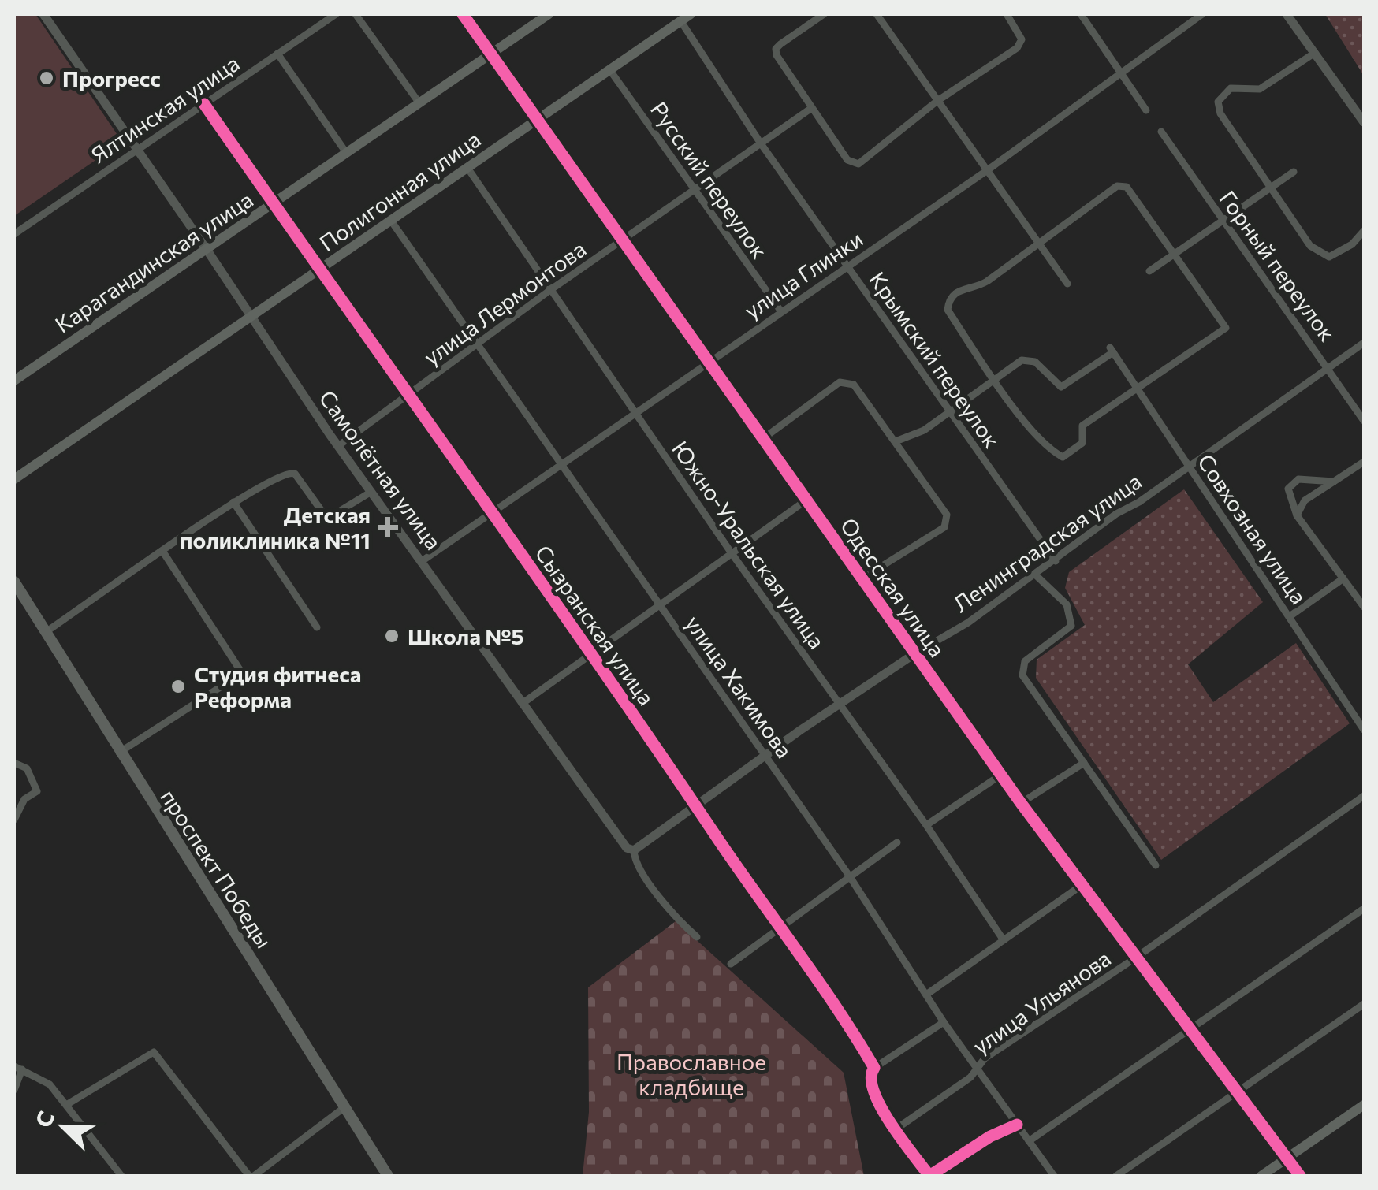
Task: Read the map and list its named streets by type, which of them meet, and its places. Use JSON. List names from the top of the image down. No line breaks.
{"streets":{"main road":["Полигонная улица","Карагандинская улица","проспект Победы"],"street":["Ялтинская улица","Русский переулок","Горный переулок","улица Глинки","улица Лермонтова","Крымский переулок","Самолётная улица","Совхозная улица","Ленинградская улица","Южно-Уральская улица","Одесская улица","Сызранская улица","улица Хакимова","улица Ульянова"]},"crossings":[["Ялтинская улица","Самолётная улица"],["Ялтинская улица","Сызранская улица"],["Русский переулок","Полигонная улица"],["Русский переулок","улица Глинки"],["Русский переулок","улица Лермонтова"],["Полигонная улица","Крымский переулок"],["Полигонная улица","Самолётная улица"],["Полигонная улица","Южно-Уральская улица"],["Полигонная улица","Одесская улица"],["Полигонная улица","Сызранская улица"],["Полигонная улица","улица Хакимова"],["Карагандинская улица","Самолётная улица"],["Карагандинская улица","Одесская улица"],["Карагандинская улица","Сызранская улица"],["Горный переулок","Ленинградская улица"],["улица Глинки","Крымский переулок"],["улица Глинки","Самолётная улица"],["улица Глинки","Южно-Уральская улица"],["улица Глинки","Одесская улица"],["улица Глинки","Сызранская улица"],["улица Глинки","улица Хакимова"],["улица Лермонтова","Крымский переулок"],["улица Лермонтова","Самолётная улица"],["улица Лермонтова","Южно-Уральская улица"],["улица Лермонтова","Одесская улица"],["улица Лермонтова","Сызранская улица"],["улица Лермонтова","улица Хакимова"],["Крымский переулок","Ленинградская улица"],["Самолётная улица","Ленинградская улица"],["Совхозная улица","Ленинградская улица"],["Ленинградская улица","Южно-Уральская улица"],["Ленинградская улица","Одесская улица"],["Ленинградская улица","Сызранская улица"],["Ленинградская улица","улица Хакимова"],["Одесская улица","улица Ульянова"],["Сызранская улица","улица Ульянова"],["улица Хакимова","улица Ульянова"]],"parks":["Православное кладбище"],"places":{"other":["Прогресс","Школа №5","Студия фитнеса Реформа"],"health":["Детская поликлиника №11"]},"north":"top left"}
